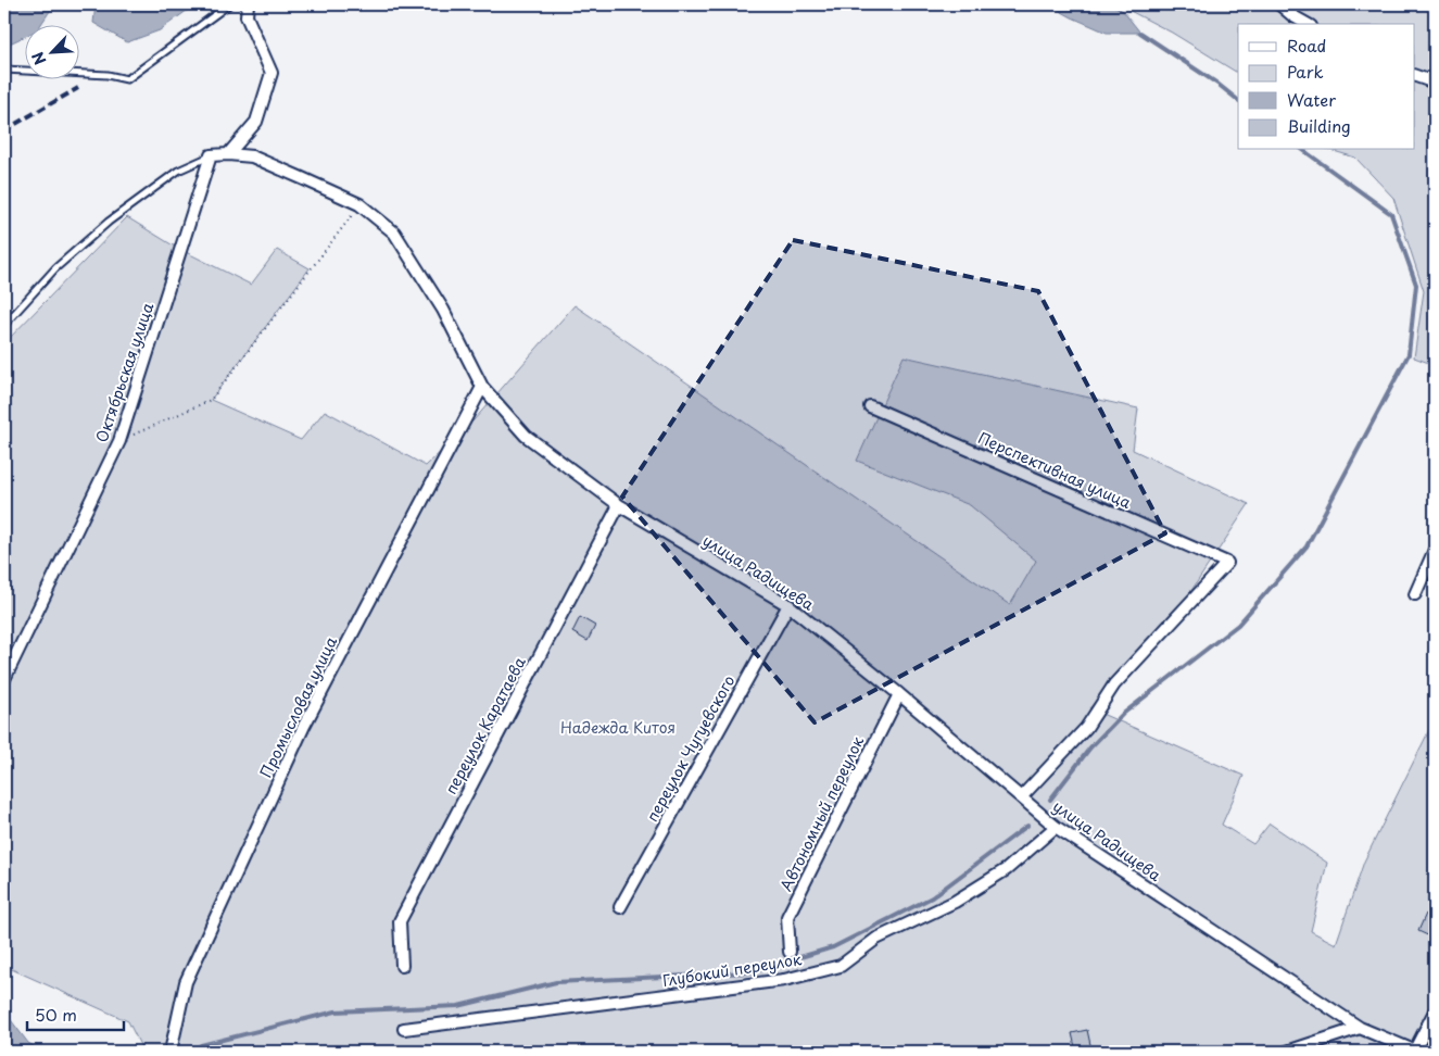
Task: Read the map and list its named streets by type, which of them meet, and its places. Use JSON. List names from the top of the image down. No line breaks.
{"streets":{"street":["Октябрьская улица","Перспективная улица","улица Радищева","Промысловая улица","переулок Каратаева","переулок Чугуевского","Автономный переулок","Глубокий переулок"]},"crossings":[["Октябрьская улица","улица Радищева"],["Перспективная улица","улица Радищева"],["улица Радищева","Промысловая улица"],["улица Радищева","переулок Каратаева"],["улица Радищева","переулок Чугуевского"],["улица Радищева","Автономный переулок"],["улица Радищева","Глубокий переулок"]],"parks":["Надежда Китоя"],"legend":["Road","Park","Water","Building"],"scale_bar":"50 m","north":"bottom left"}
